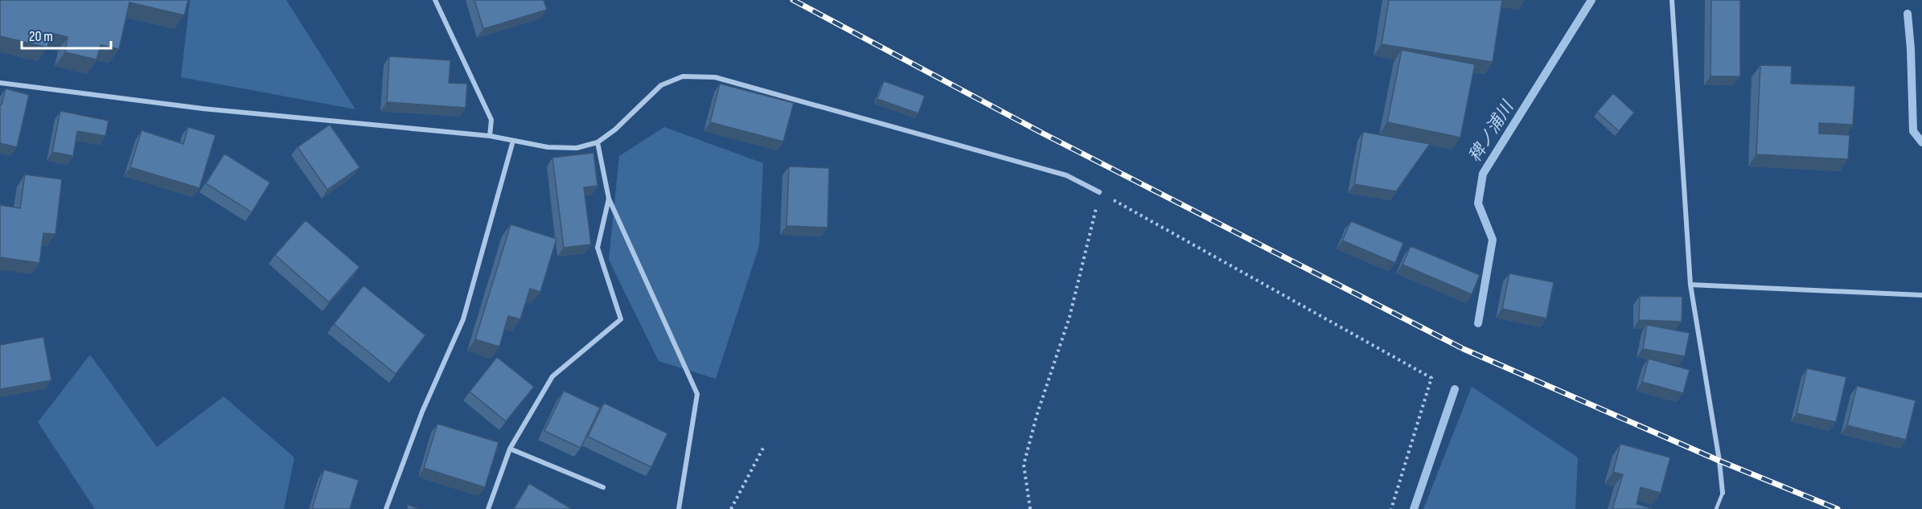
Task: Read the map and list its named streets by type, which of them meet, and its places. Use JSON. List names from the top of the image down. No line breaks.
{"water":["稗ノ浦川"],"scale_bar":"20 m"}
